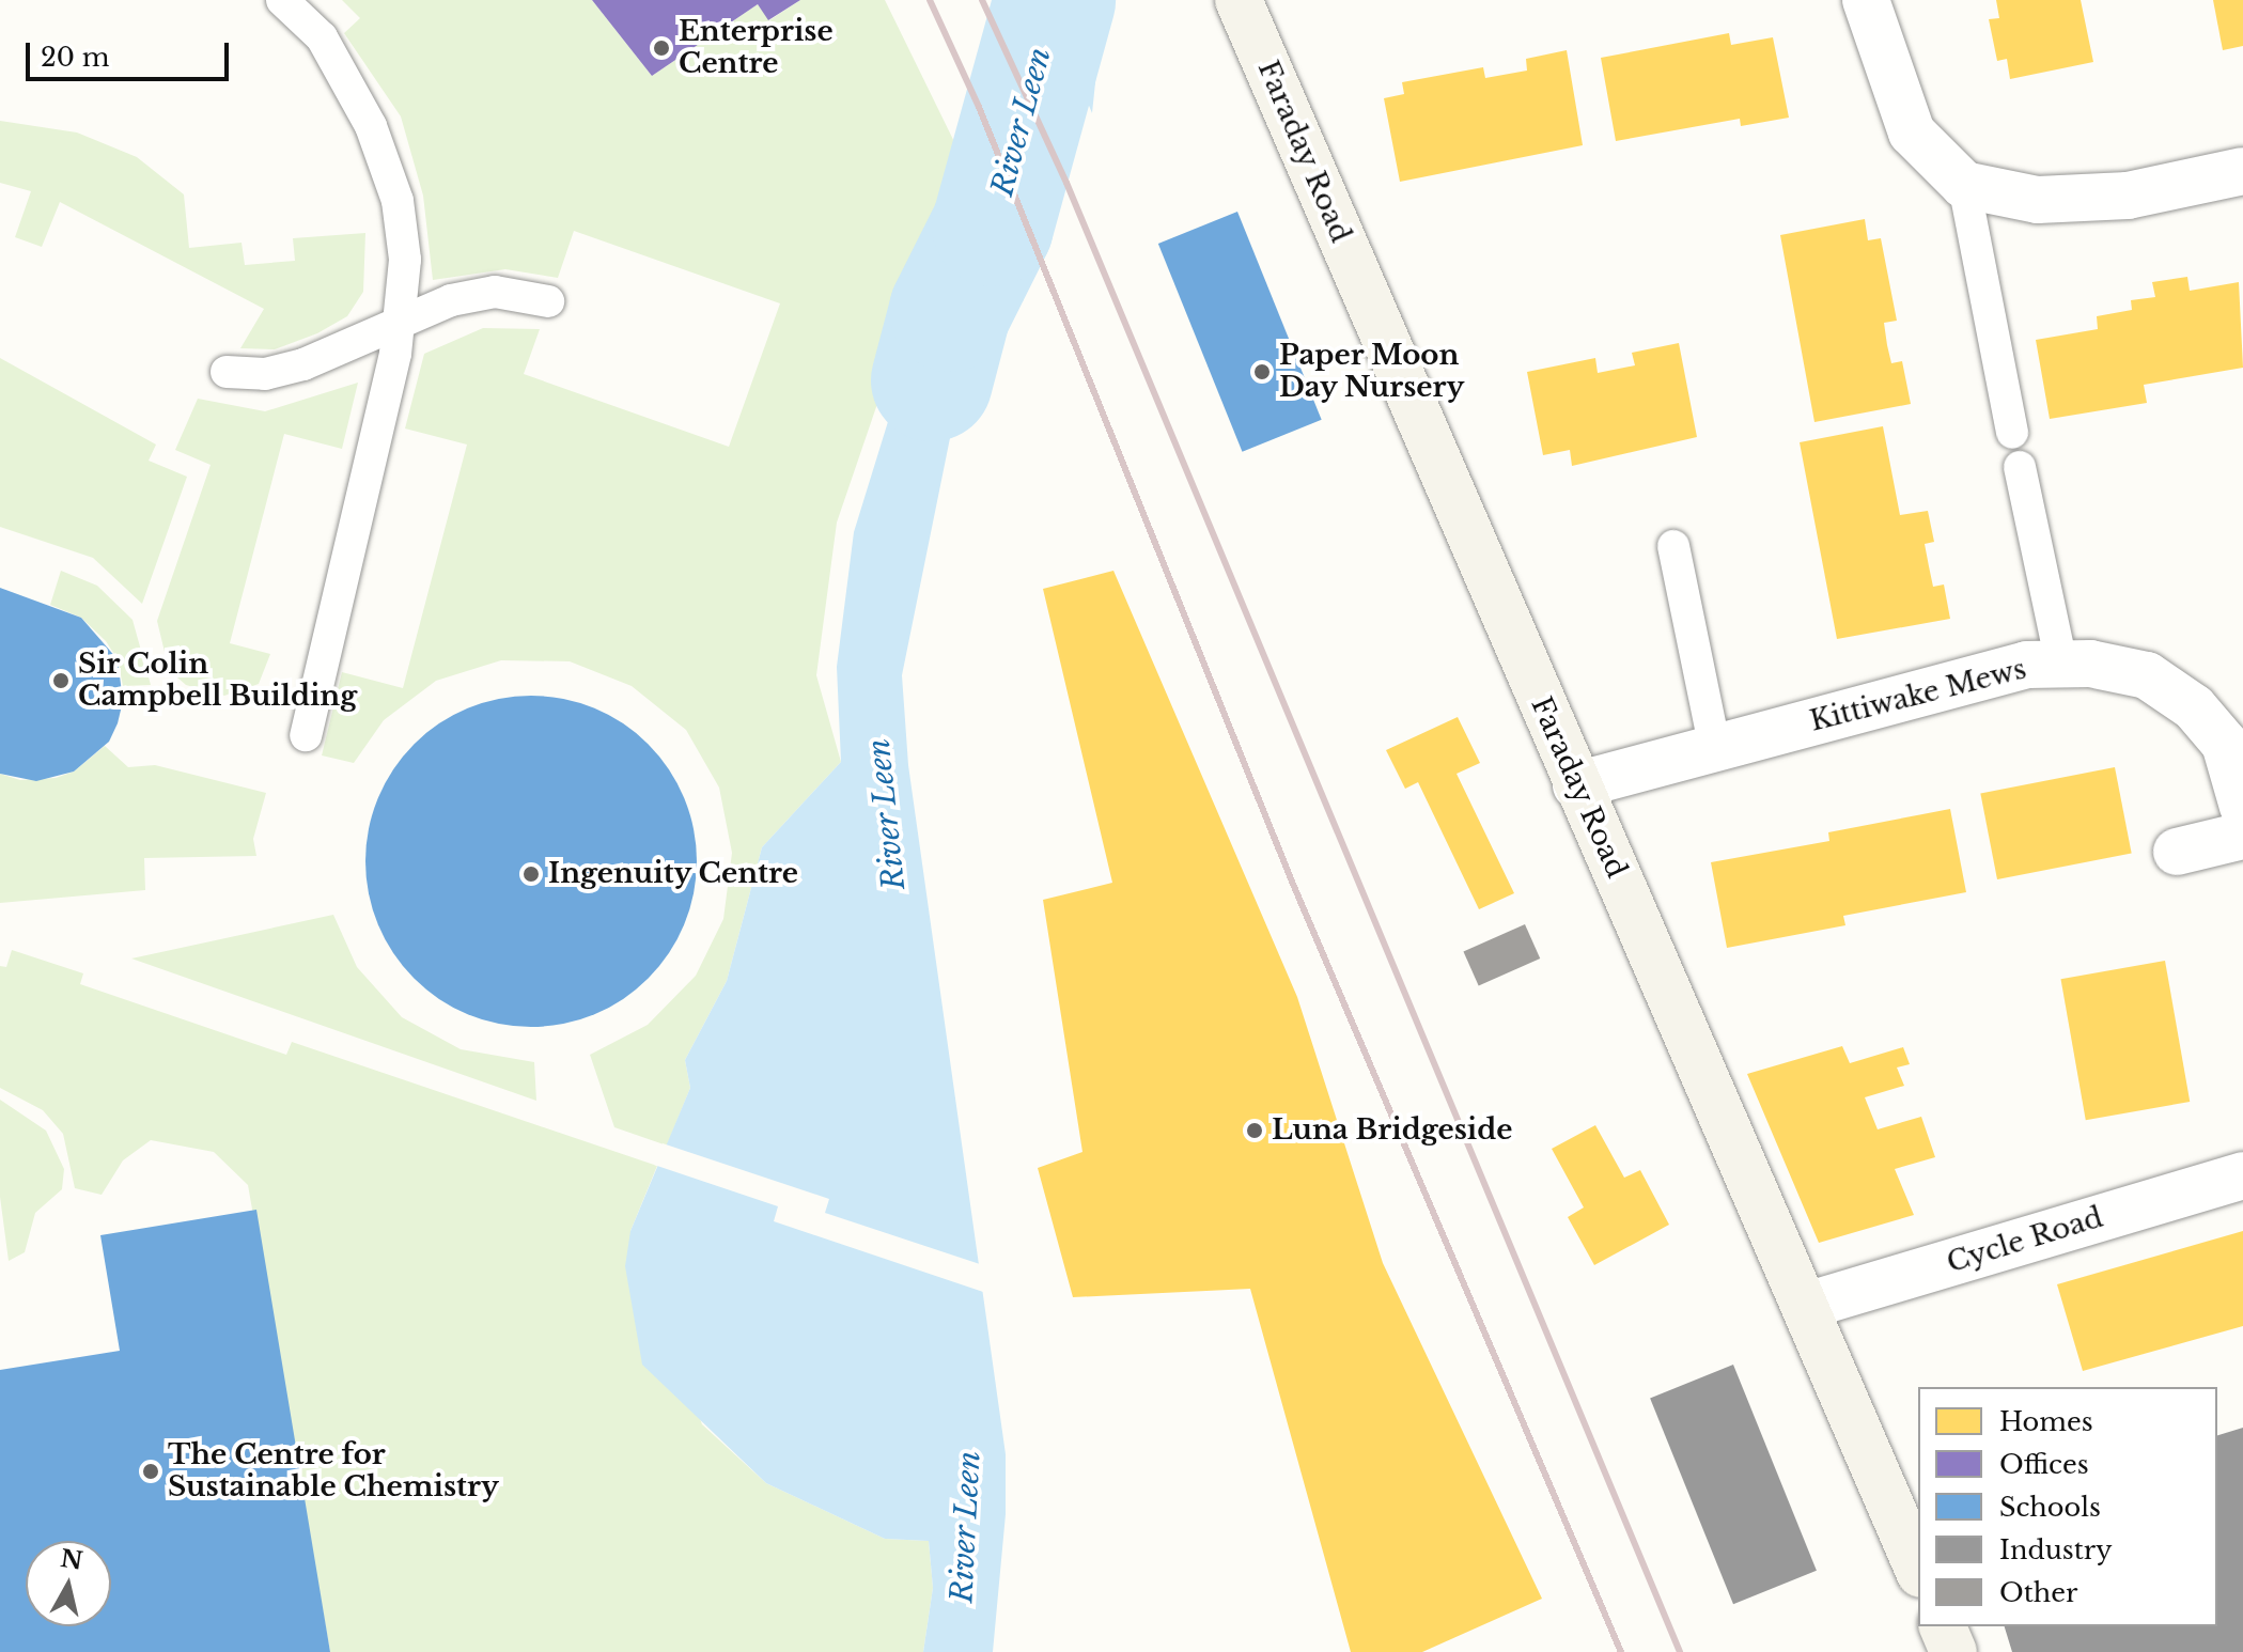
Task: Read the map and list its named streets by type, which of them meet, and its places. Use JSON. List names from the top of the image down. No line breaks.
{"streets":{"street":["Faraday Road","Kittiwake Mews","Cycle Road"]},"crossings":[["Faraday Road","Kittiwake Mews"],["Faraday Road","Cycle Road"]],"water":["River Leen"],"places":["Enterprise Centre","Paper Moon Day Nursery","Sir Colin Campbell Building","Ingenuity Centre","Luna Bridgeside","The Centre for Sustainable Chemistry"],"legend":["Homes","Offices","Schools","Industry","Other"],"scale_bar":"20 m","north":"top"}
